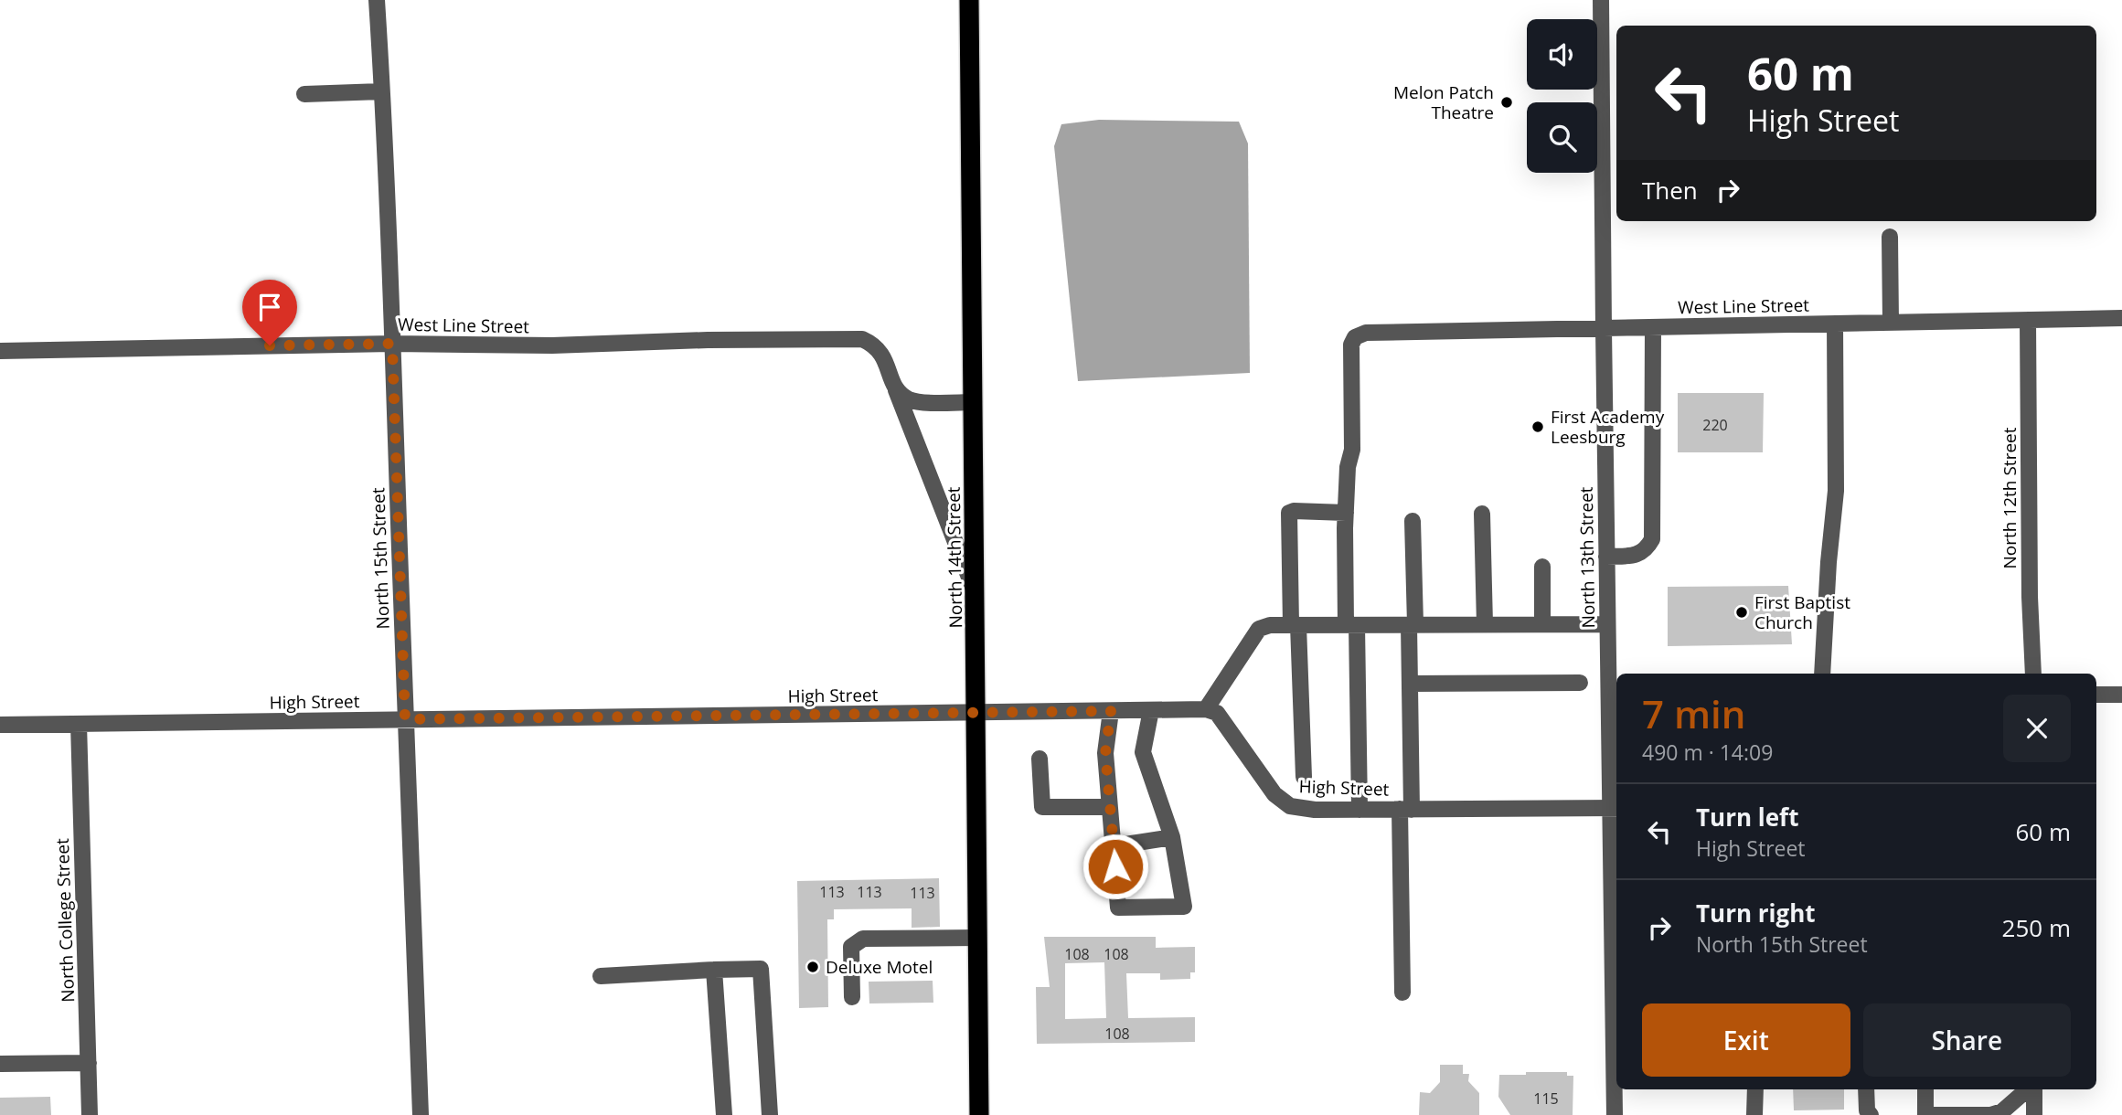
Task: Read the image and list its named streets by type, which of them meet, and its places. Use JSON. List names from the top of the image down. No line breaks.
{"streets":{"highway":["North 14th Street"],"street":["West Line Street","North 12th Street","North 13th Street","North 15th Street","High Street","North College Street"]},"crossings":[["West Line Street","North 12th Street"],["West Line Street","North 14th Street"],["West Line Street","North 13th Street"],["West Line Street","North 15th Street"],["North 14th Street","High Street"],["North 13th Street","High Street"],["North 15th Street","High Street"],["High Street","North College Street"]],"places":["Melon Patch Theatre","First Academy Leesburg","First Baptist Church","Deluxe Motel"],"house_numbers":["220","113","113","113","108","108","108","115"],"page":{"turn":["60 m","High Street"],"then":"Then","heading":["7 min","490 m · 14:09"],"list":[{"name":"Turn left","note":"High Street","value":"60 m"},{"name":"Turn right","note":"North 15th Street","value":"250 m"}],"buttons":["Exit","Share"]}}
